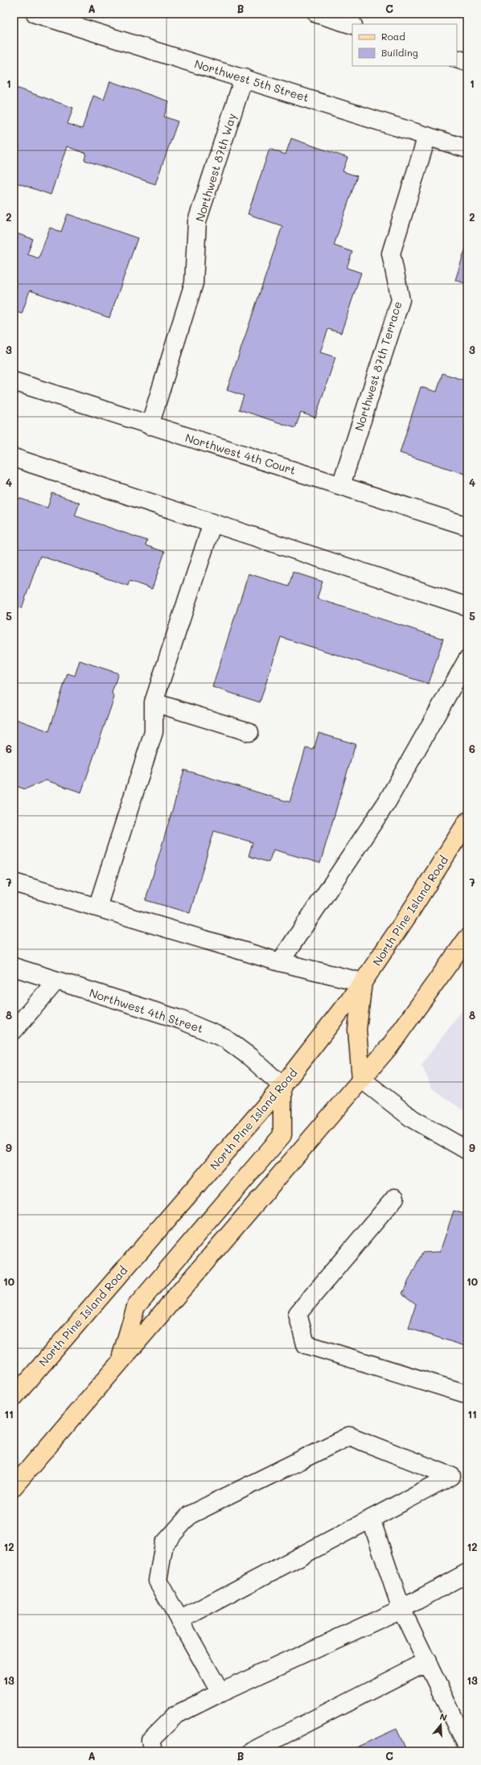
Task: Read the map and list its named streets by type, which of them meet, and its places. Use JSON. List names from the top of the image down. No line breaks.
{"streets":{"main road":["North Pine Island Road"],"street":["Northwest 5th Street","Northwest 87th Way","Northwest 87th Terrace","Northwest 4th Court","Northwest 4th Street"]},"crossings":[["Northwest 5th Street","Northwest 87th Way"],["Northwest 5th Street","Northwest 87th Terrace"],["Northwest 87th Way","Northwest 4th Court"],["Northwest 87th Terrace","Northwest 4th Court"],["North Pine Island Road","Northwest 4th Street"]],"legend":["Road","Building"],"north":"top","grid":{"columns":["A","B","C"],"rows":["1","2","3","4","5","6","7","8","9","10","11","12","13"]}}
